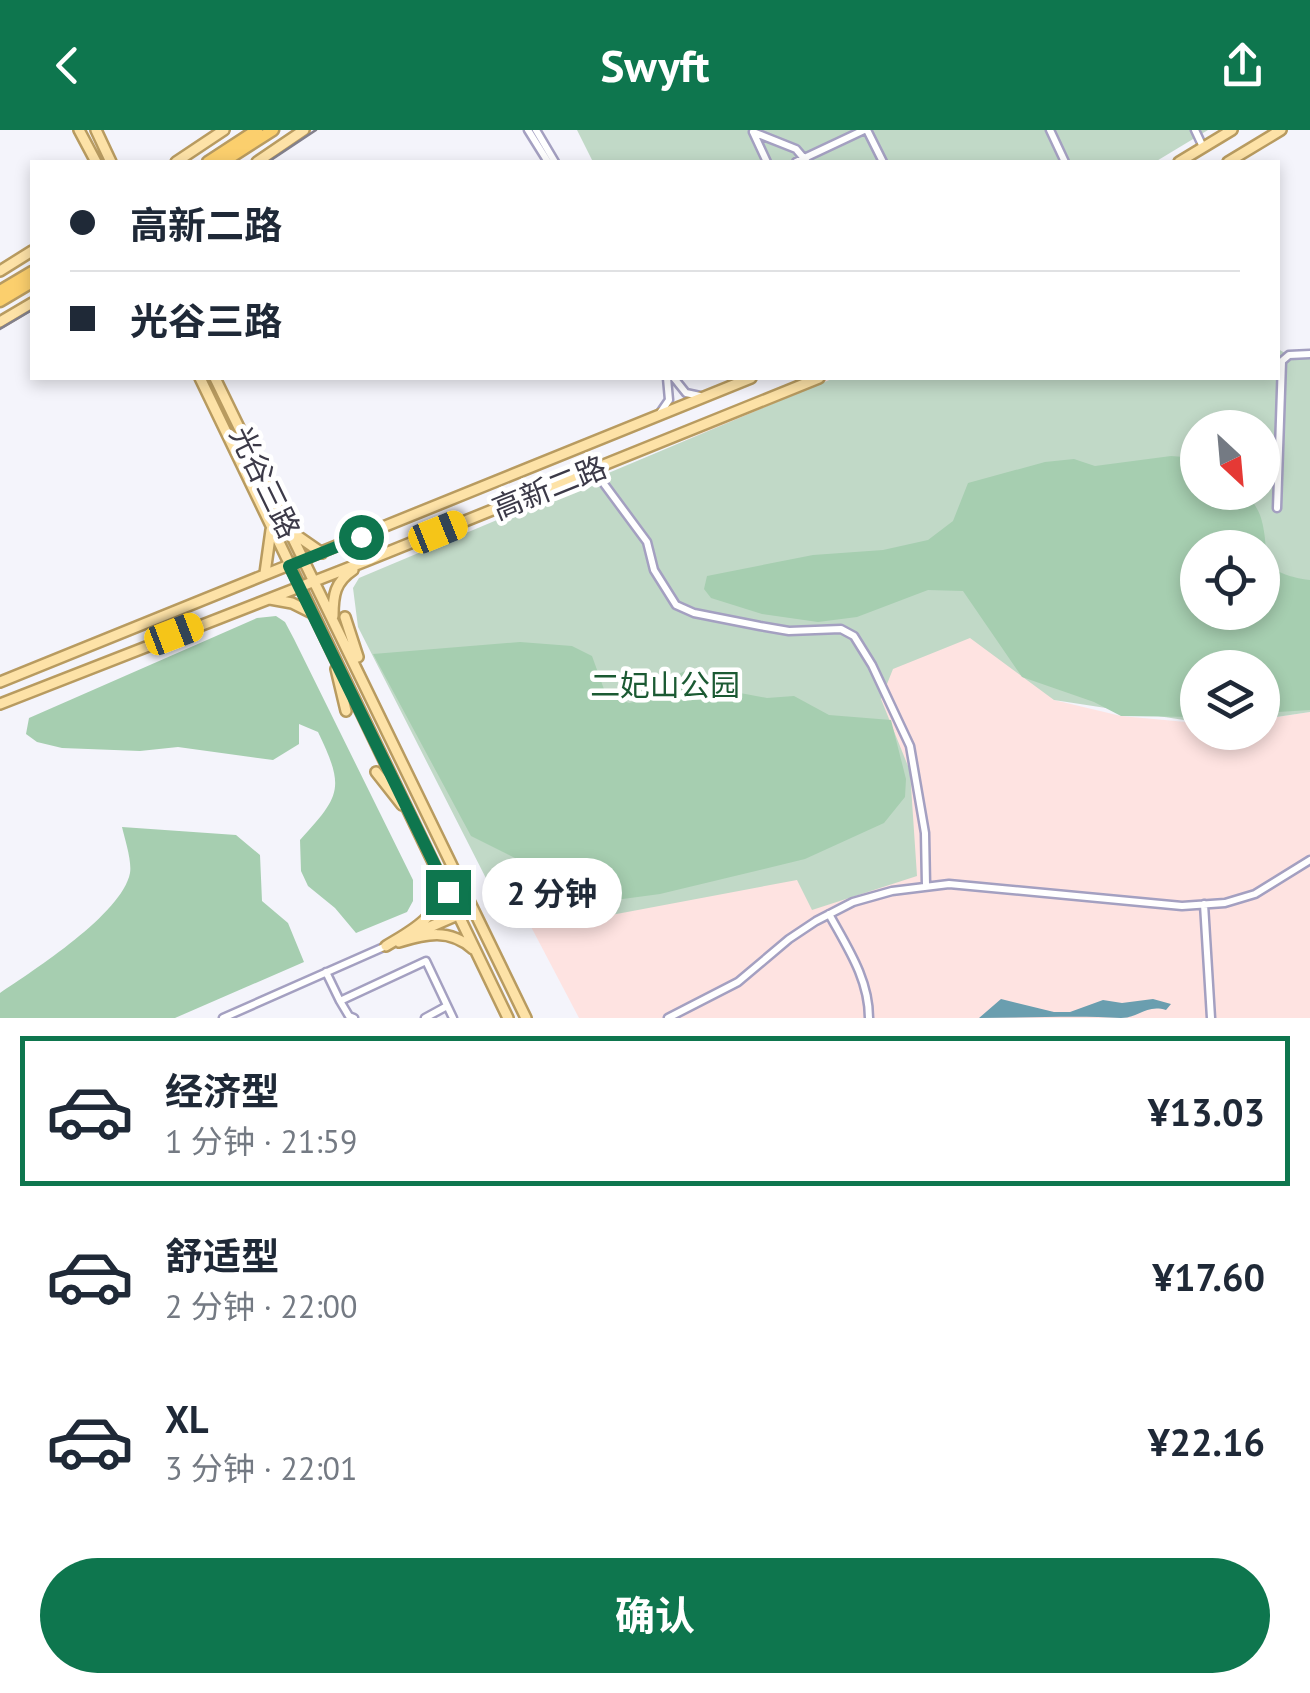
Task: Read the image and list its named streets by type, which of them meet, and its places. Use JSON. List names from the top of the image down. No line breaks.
{"streets":{"main road":["光谷三路","高新二路"]},"crossings":[["光谷三路","高新二路"]],"parks":["二妃山公园"],"north":"bottom right","page":{"header":"Swyft","banner":["高新二路","光谷三路"],"bubble":"2 分钟","list":[{"name":"经济型","note":"1 分钟 · 21:59","value":"¥13.03"},{"name":"舒适型","note":"2 分钟 · 22:00","value":"¥17.60"},{"name":"XL","note":"3 分钟 · 22:01","value":"¥22.16"}],"buttons":"确认"}}
